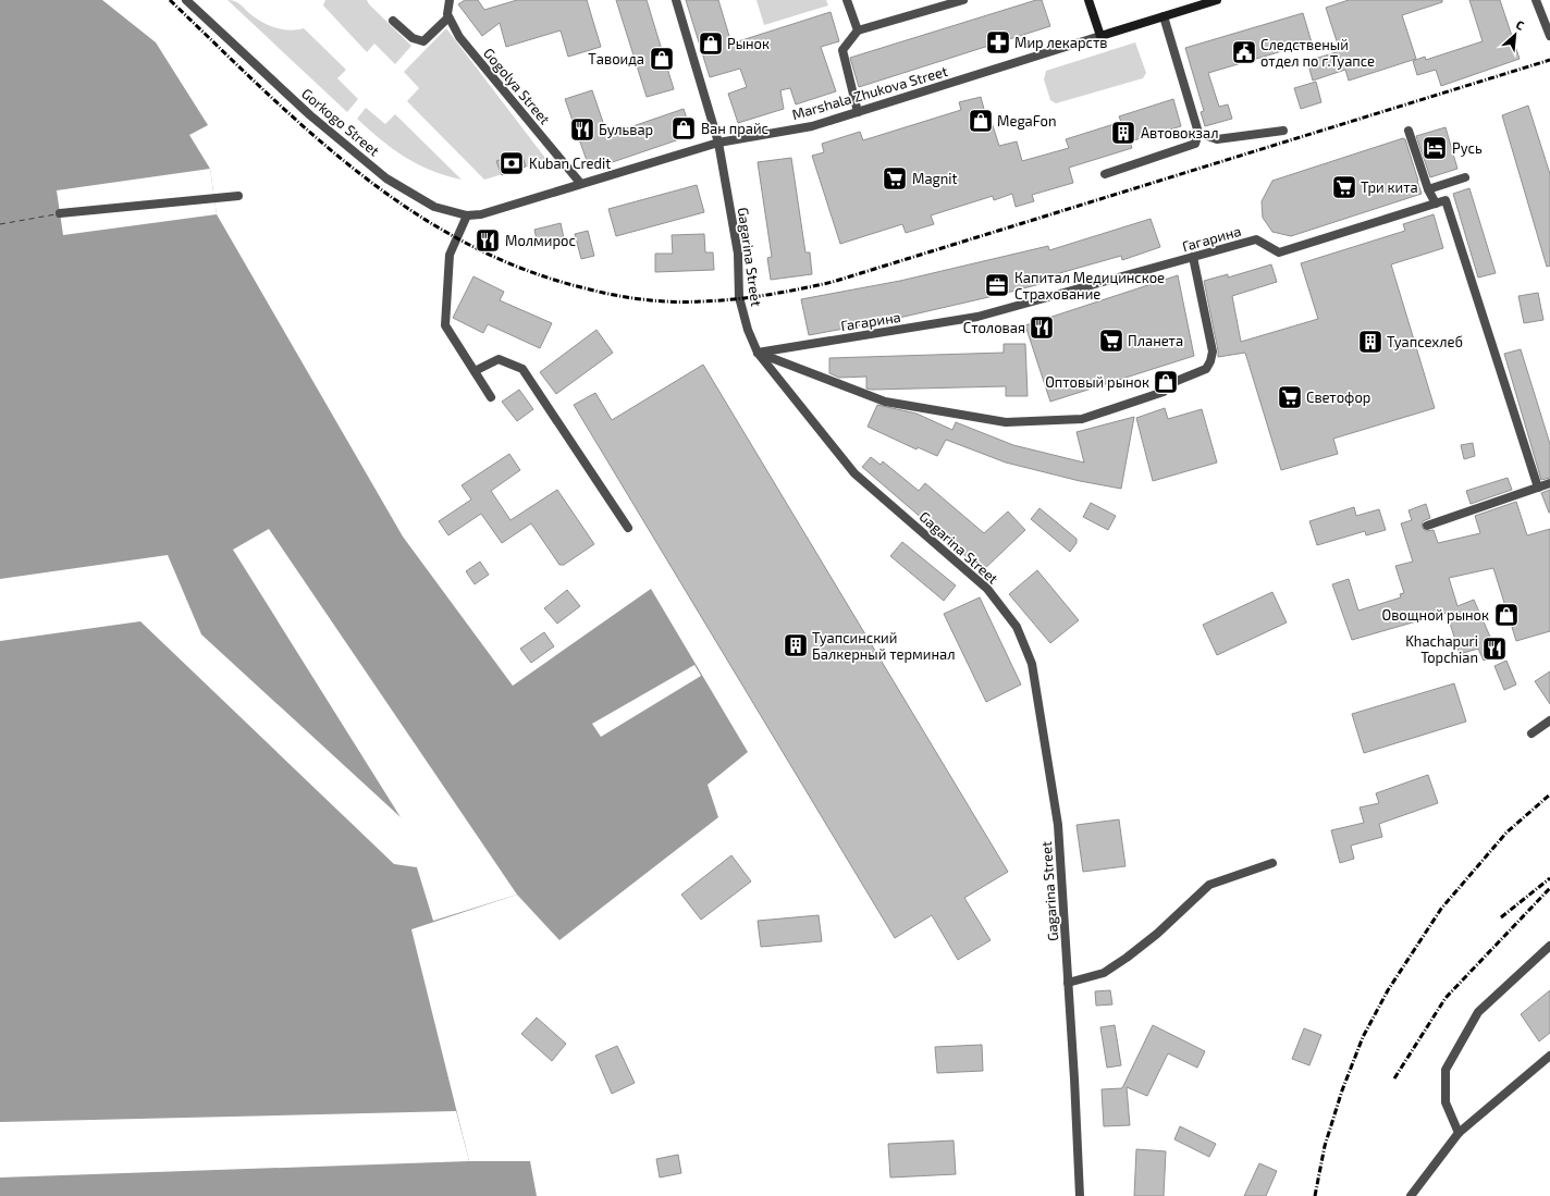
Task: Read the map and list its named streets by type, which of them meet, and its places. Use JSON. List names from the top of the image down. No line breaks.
{"streets":{"main road":["Marshala Zhukova Street"],"street":["Gogolya Street","Gorkogo Street","Гагарина","Gagarina Street"]},"crossings":[["Gogolya Street","Marshala Zhukova Street"],["Marshala Zhukova Street","Gorkogo Street"],["Marshala Zhukova Street","Gagarina Street"],["Гагарина","Gagarina Street"]],"places":{"pharmacy":["Мир лекарств"],"shop":["Рынок","Тавоида","MegaFon","Ван прайс","Оптовый рынок","Овощной рынок"],"public building":["Следственый отдел по г.Туапсе"],"restaurant":["Бульвар","Молмирос","Столовая","Khachapuri Topchian"],"building":["Автовокзал","Туапсехлеб","Туапсинский Балкерный терминал"],"hotel":["Русь"],"bank":["Kuban Credit"],"supermarket":["Magnit","Три кита","Планета","Светофор"],"office":["Капитал Медицинское Страхование"]},"north":"top right"}
